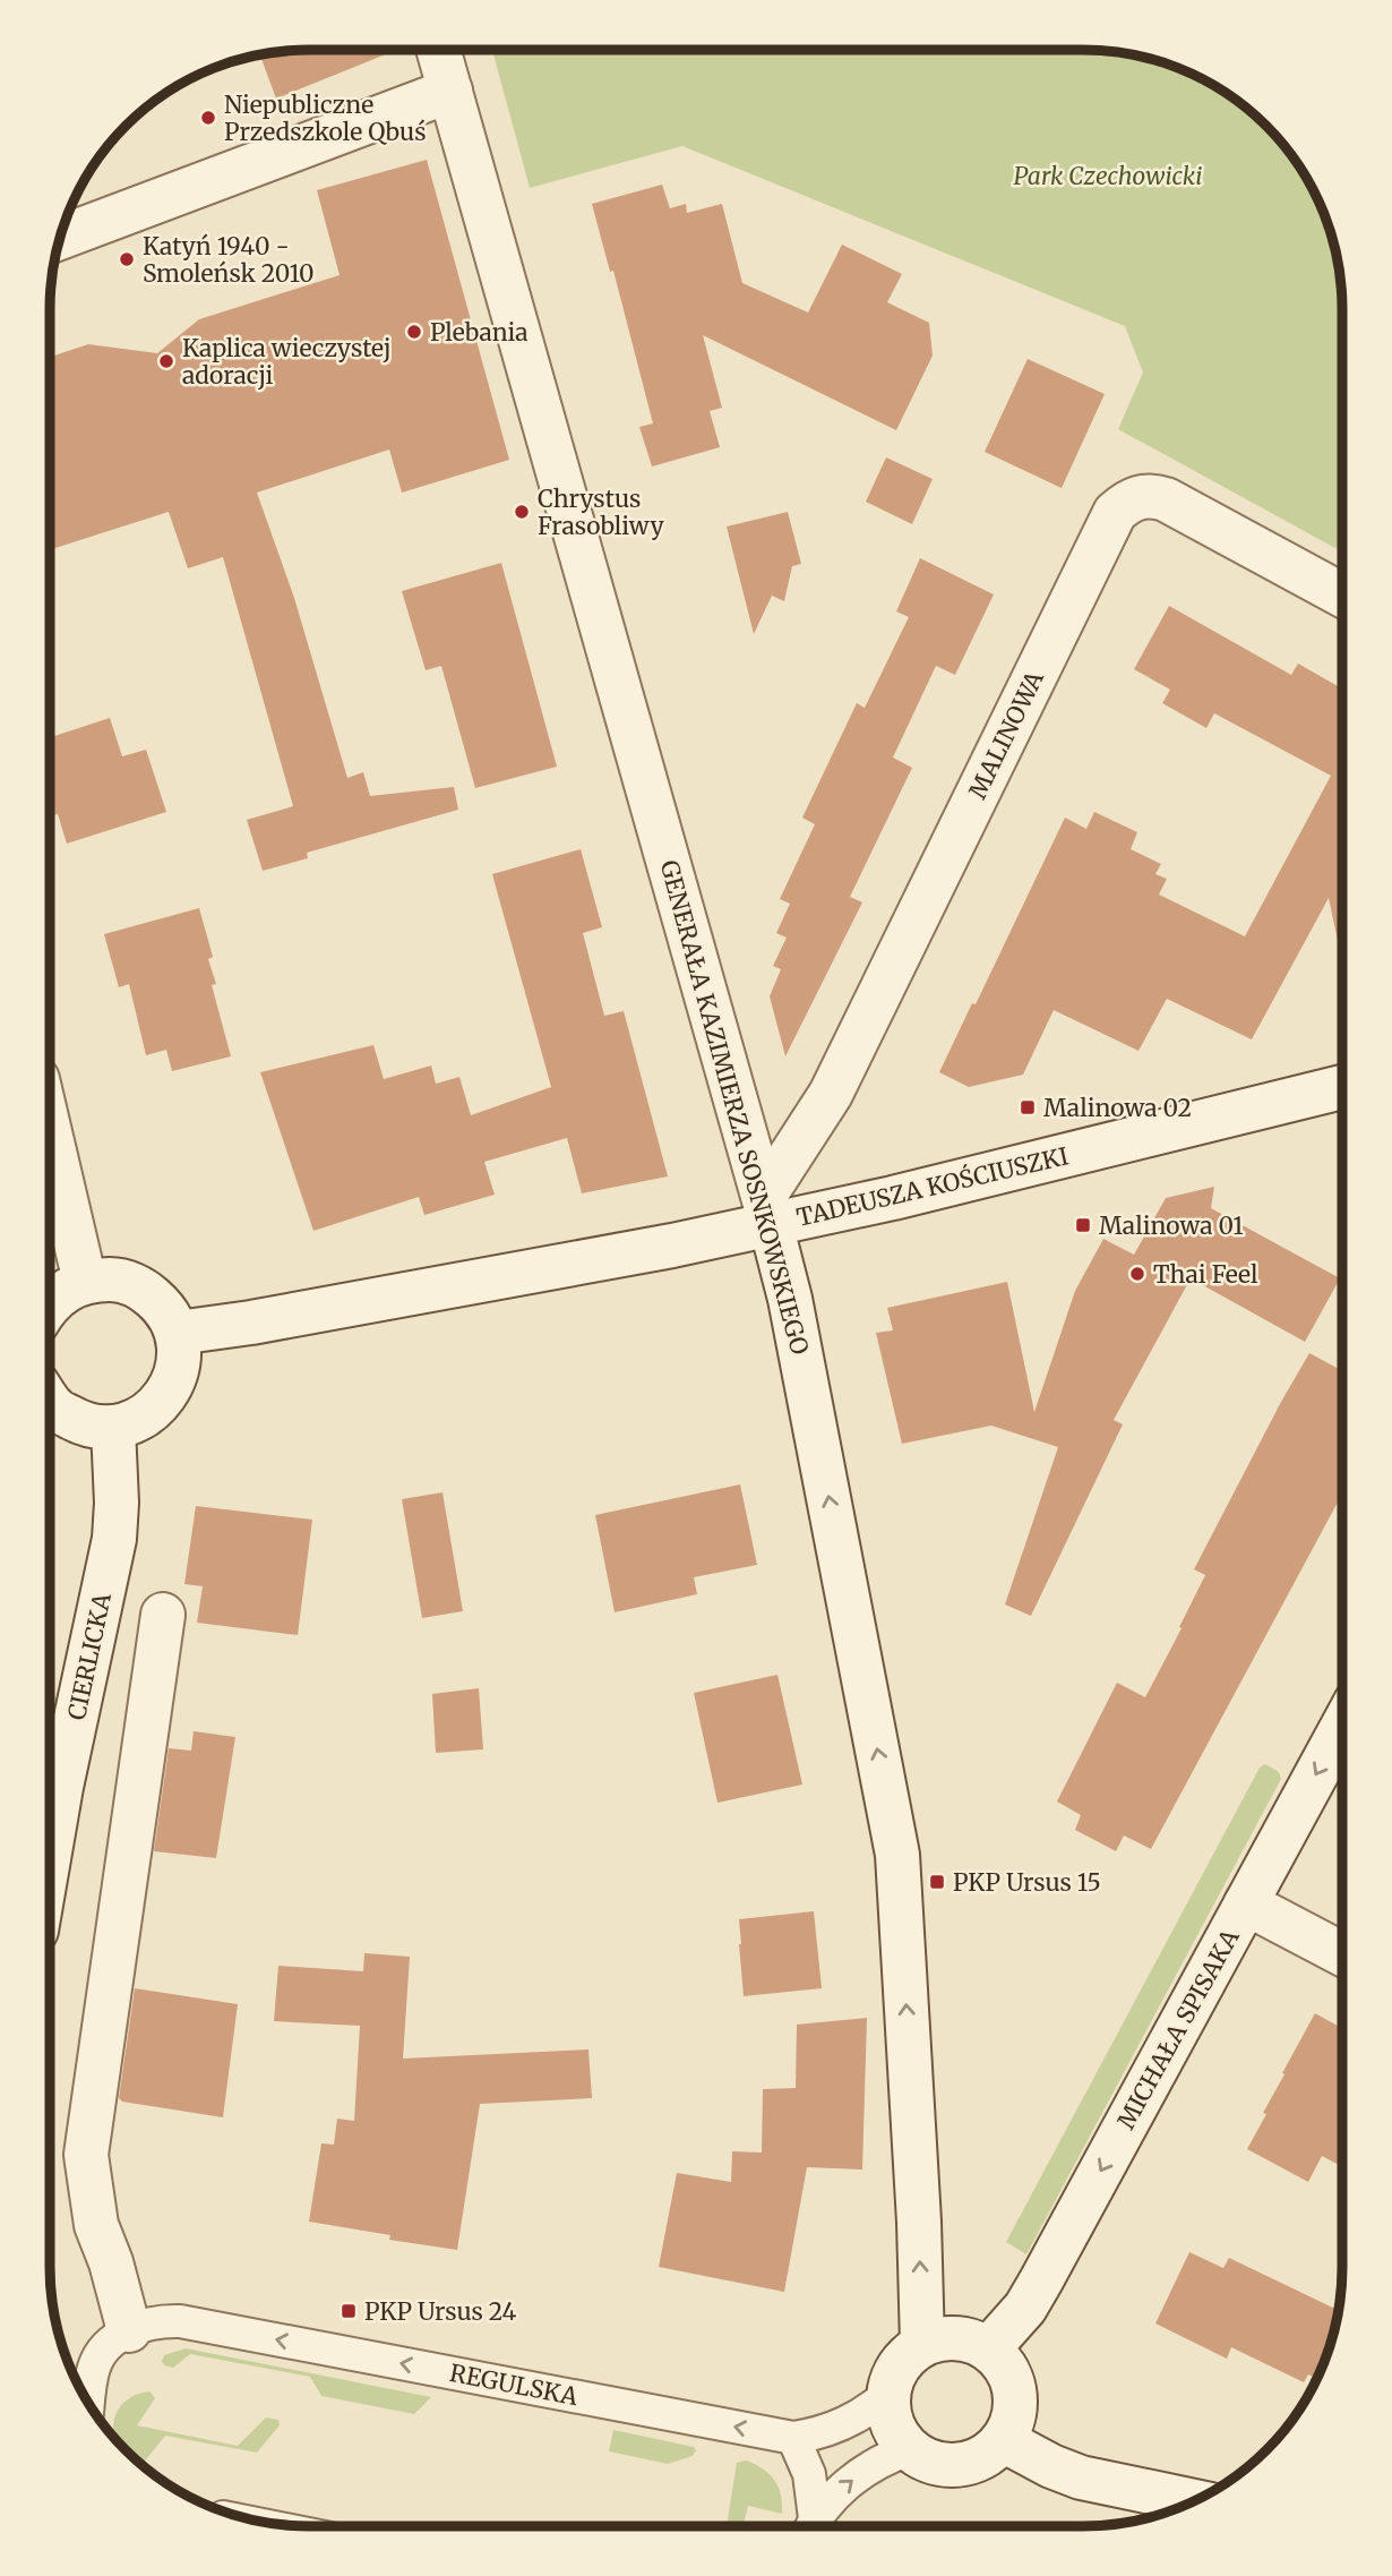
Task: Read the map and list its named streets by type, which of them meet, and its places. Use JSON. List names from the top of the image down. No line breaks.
{"streets":{"street":["MALINOWA","GENERAŁA KAZIMIERZA SOSNKOWSKIEGO","TADEUSZA KOŚCIUSZKI","CIERLICKA","MICHAŁA SPISAKA"],"lane":["REGULSKA"]},"crossings":[["MALINOWA","GENERAŁA KAZIMIERZA SOSNKOWSKIEGO"],["MALINOWA","TADEUSZA KOŚCIUSZKI"],["GENERAŁA KAZIMIERZA SOSNKOWSKIEGO","TADEUSZA KOŚCIUSZKI"],["GENERAŁA KAZIMIERZA SOSNKOWSKIEGO","MICHAŁA SPISAKA"],["GENERAŁA KAZIMIERZA SOSNKOWSKIEGO","REGULSKA"],["MICHAŁA SPISAKA","REGULSKA"]],"one_way":["GENERAŁA KAZIMIERZA SOSNKOWSKIEGO","MICHAŁA SPISAKA","REGULSKA"],"parks":["Park Czechowicki"],"places":{"other":["Niepubliczne Przedszkole Qbuś","Katyń 1940 - Smoleńsk 2010","Plebania","Kaplica wieczystej adoracji","Chrystus Frasobliwy","Thai Feel"],"transit":["Malinowa 02","Malinowa 01","PKP Ursus 15","PKP Ursus 24"]}}
